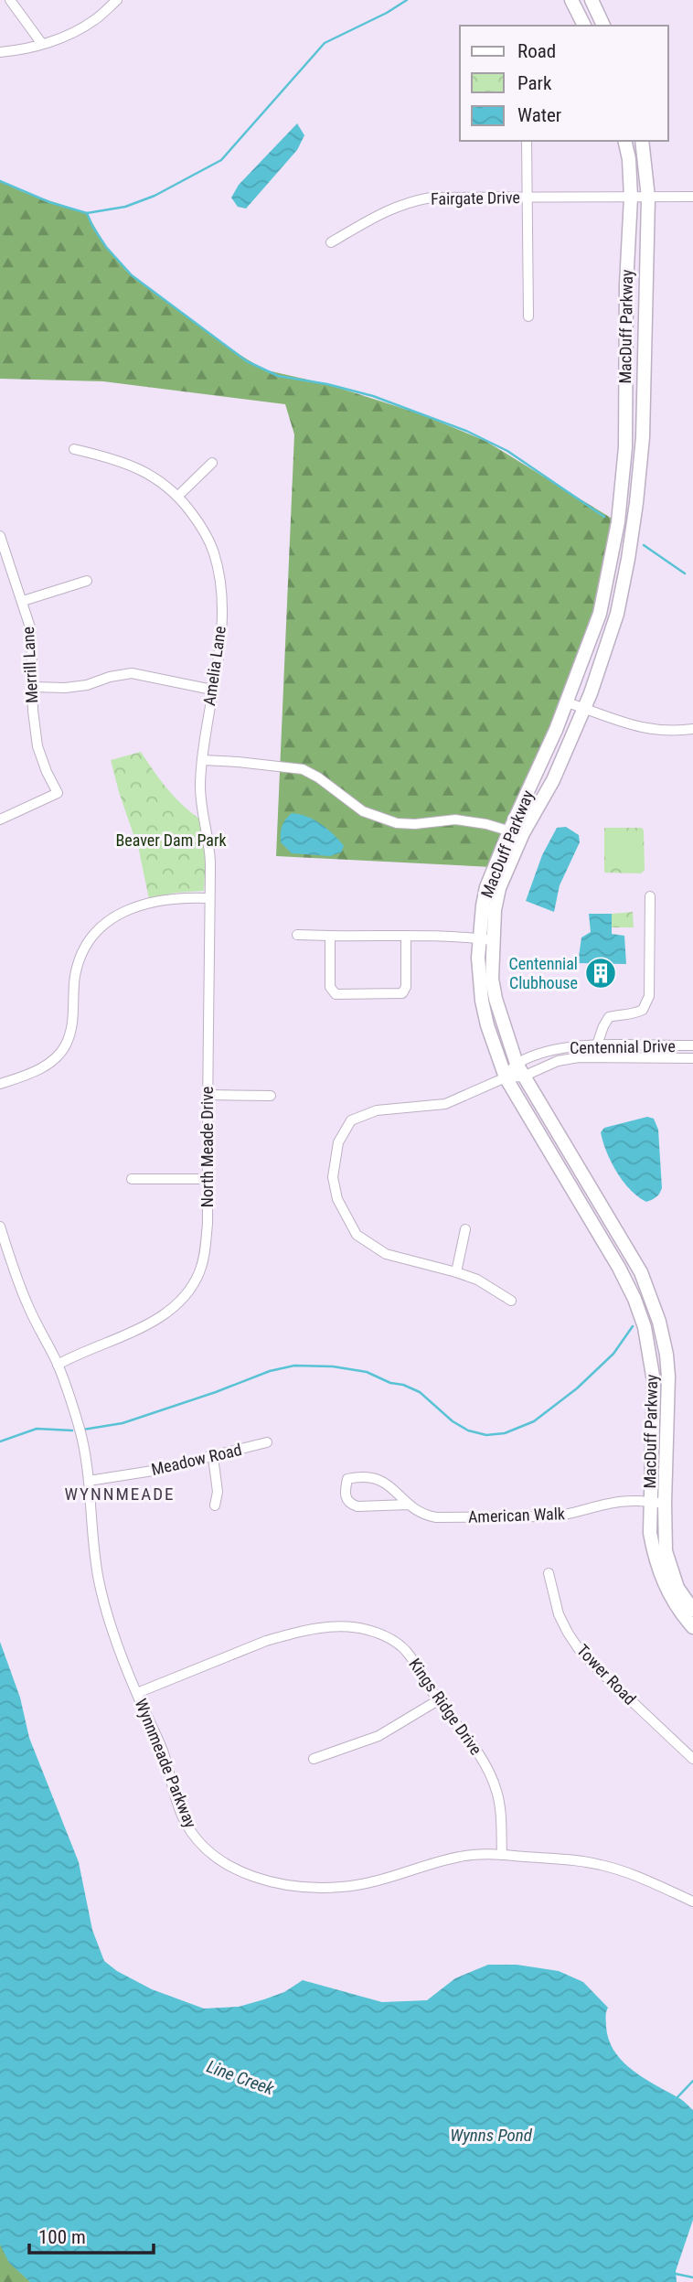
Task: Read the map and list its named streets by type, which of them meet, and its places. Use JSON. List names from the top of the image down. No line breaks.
{"streets":{"street":["Fairgate Drive","MacDuff Parkway","Merrill Lane","Amelia Lane","Centennial Drive","North Meade Drive","Meadow Road","American Walk","Tower Road","Kings Ridge Drive","Wynnmeade Parkway"]},"crossings":[["Fairgate Drive","MacDuff Parkway"],["MacDuff Parkway","Centennial Drive"],["MacDuff Parkway","American Walk"],["Amelia Lane","North Meade Drive"],["North Meade Drive","Wynnmeade Parkway"],["Meadow Road","Wynnmeade Parkway"],["Kings Ridge Drive","Wynnmeade Parkway"]],"districts":["WYNNMEADE"],"water":["Line Creek","Wynns Pond"],"parks":["Beaver Dam Park"],"places":{"building":["Centennial Clubhouse"]},"legend":["Road","Park","Water"],"scale_bar":"100 m"}
